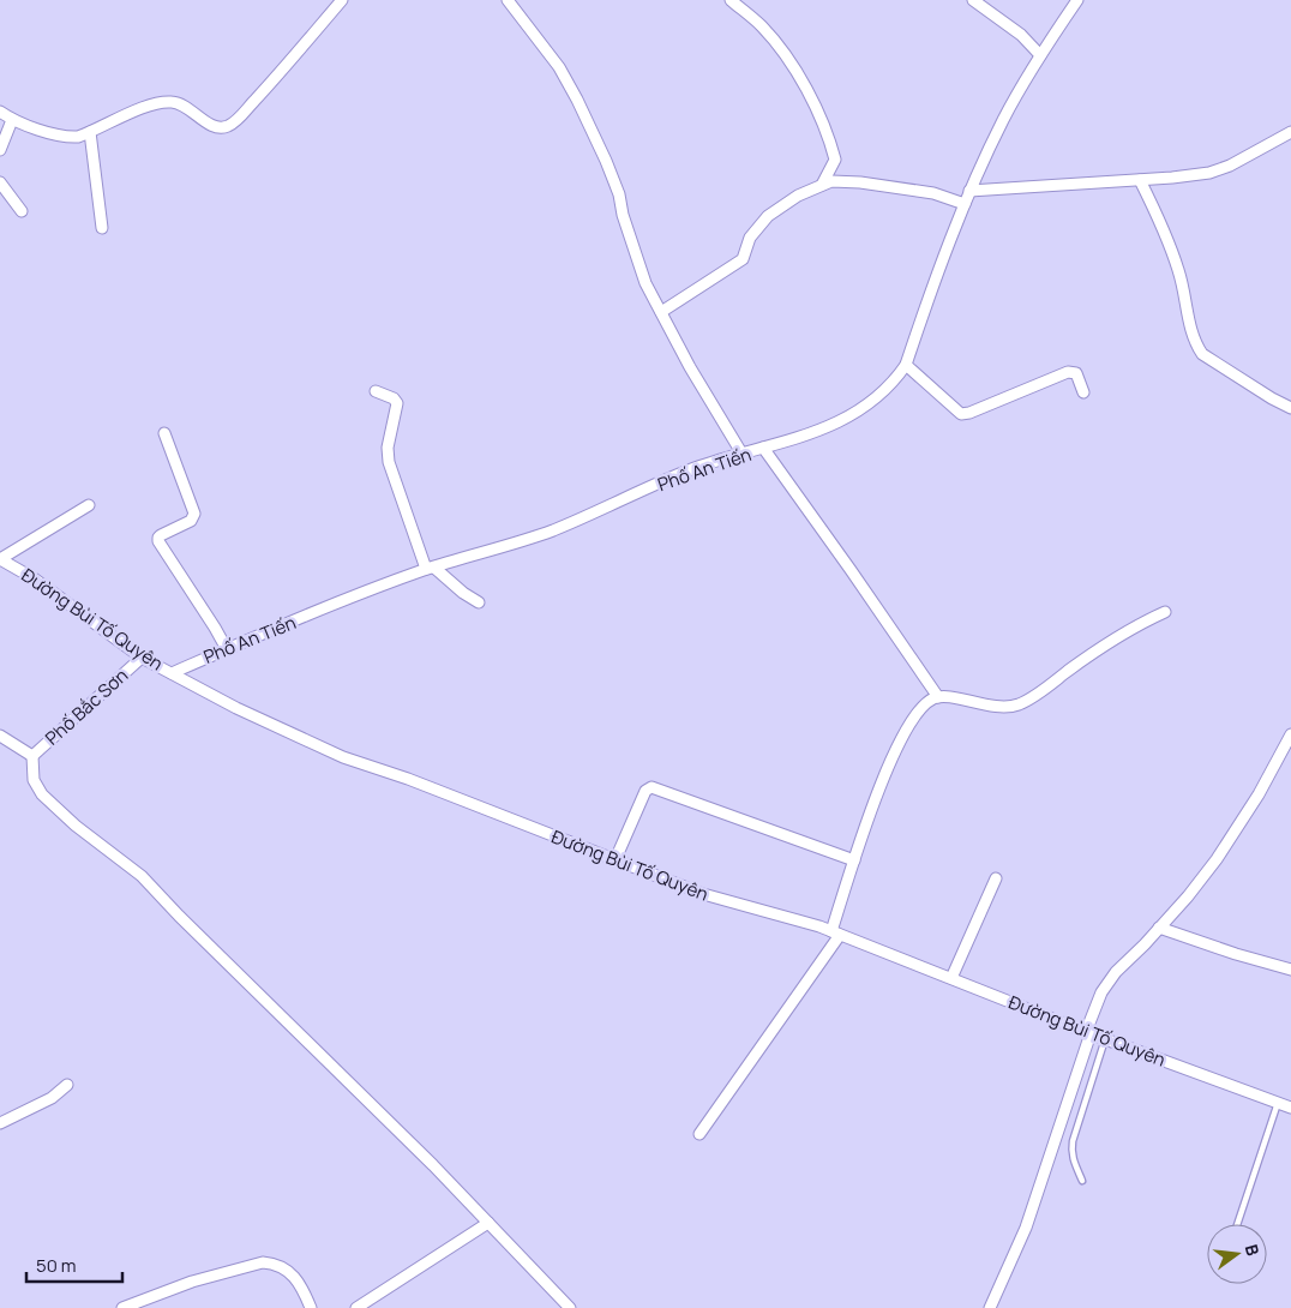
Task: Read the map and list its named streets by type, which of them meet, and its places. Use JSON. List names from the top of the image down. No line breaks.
{"streets":{"street":["Phố An Tiến","Đường Bùi Tố Quyên","Phố Bắc Sơn"]},"crossings":[["Phố An Tiến","Đường Bùi Tố Quyên"],["Đường Bùi Tố Quyên","Phố Bắc Sơn"]],"scale_bar":"50 m","north":"right"}
